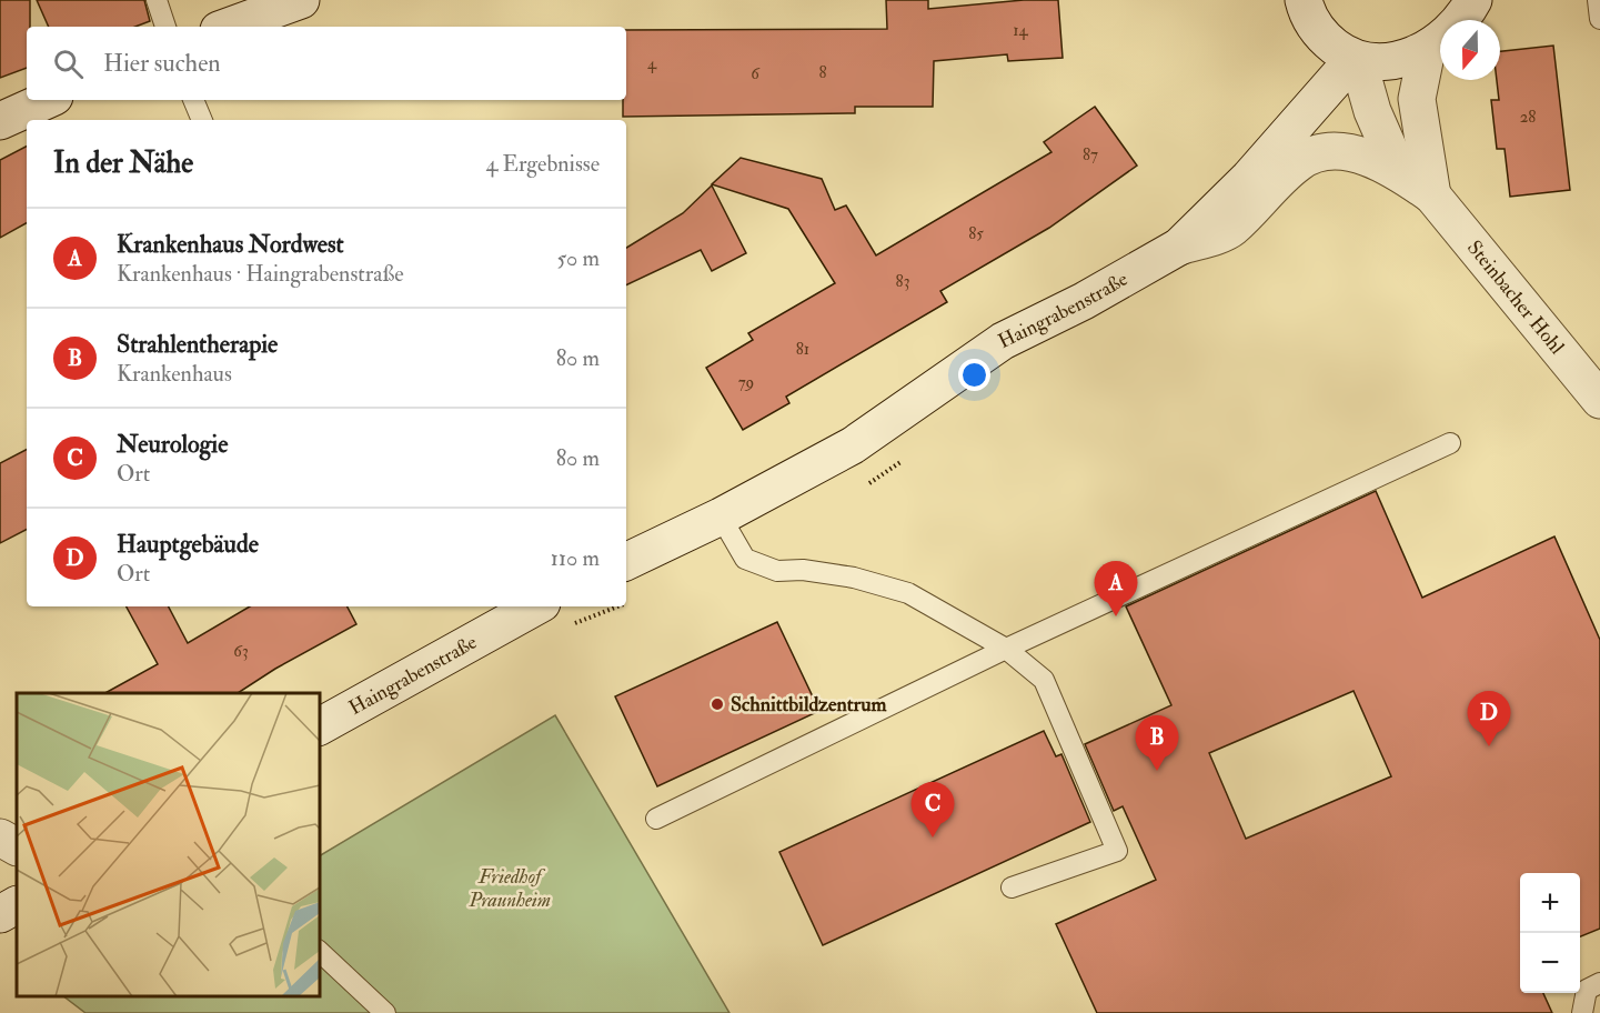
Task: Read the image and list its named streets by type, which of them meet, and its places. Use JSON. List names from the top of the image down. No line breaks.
{"streets":{"main road":["Steinbacher Hohl","Haingrabenstraße"]},"crossings":[["Steinbacher Hohl","Haingrabenstraße"]],"parks":["Friedhof Praunheim"],"places":["Schnittbildzentrum"],"house_numbers":["14","4","8","6","28","87","85","83","81","79","63"],"north":"bottom","page":{"search":"Hier suchen","heading":["In der Nähe","4 Ergebnisse"],"list":[{"mark":"A","name":"Krankenhaus Nordwest","note":"Krankenhaus · Haingrabenstraße","value":"50 m"},{"mark":"B","name":"Strahlentherapie","note":"Krankenhaus","value":"80 m"},{"mark":"C","name":"Neurologie","note":"Ort","value":"80 m"},{"mark":"D","name":"Hauptgebäude","note":"Ort","value":"110 m"}],"pins":["A","D","B","C"],"map_buttons":["+","−"]}}
